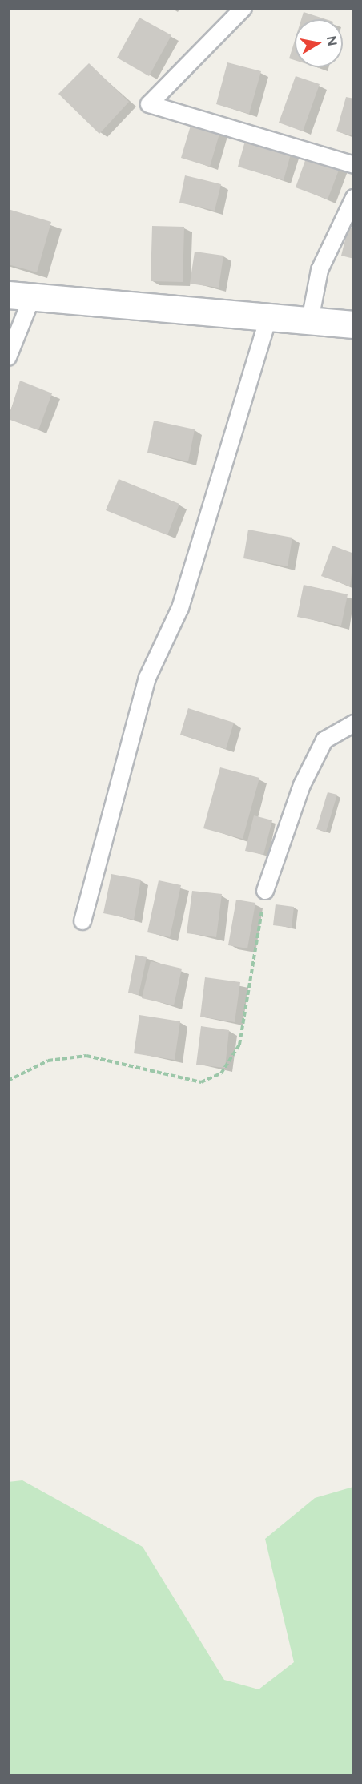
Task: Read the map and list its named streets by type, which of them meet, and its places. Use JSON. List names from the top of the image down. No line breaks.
{"north":"right"}
